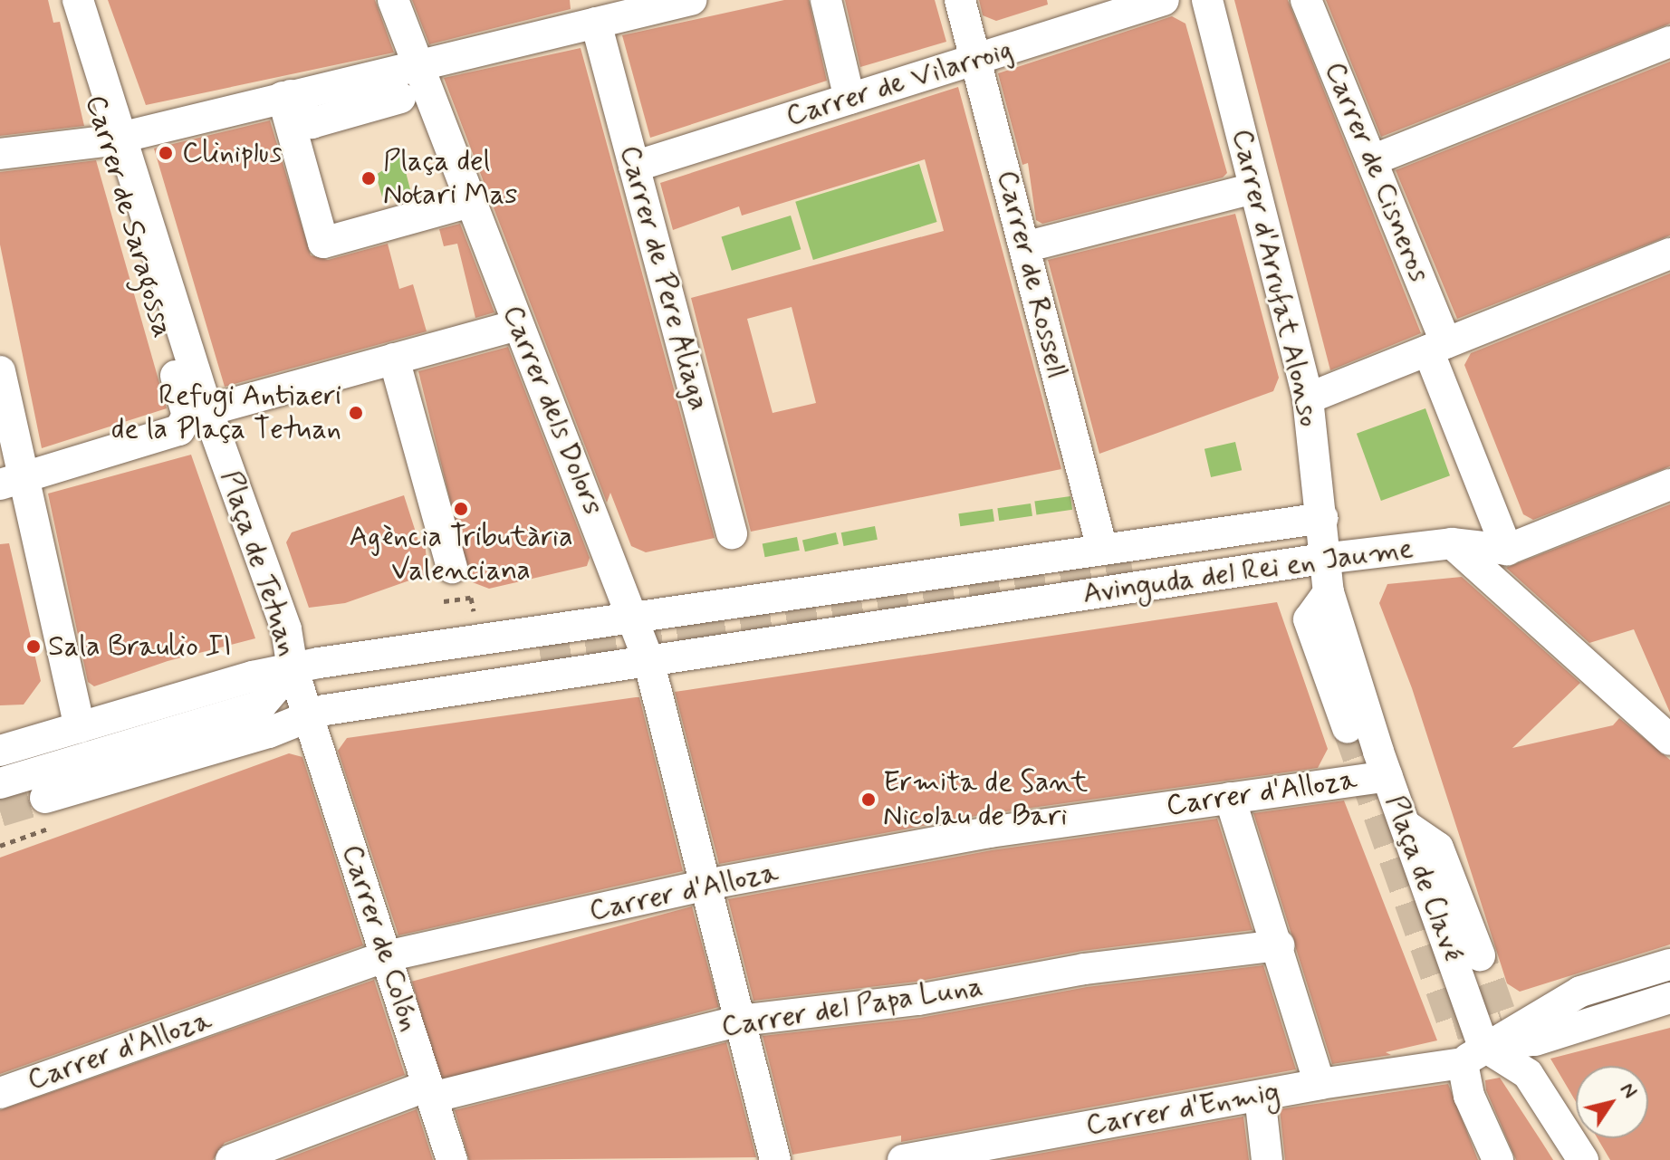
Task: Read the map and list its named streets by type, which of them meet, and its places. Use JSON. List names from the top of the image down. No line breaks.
{"streets":{"street":["Carrer de Vilarroig","Carrer de Cisneros","Carrer de Saragossa","Carrer de Rossell","Carrer de Pere Aliaga","Carrer d'Arrufat Alonso","Carrer dels Dolors","Plaça de Tetuan","Avinguda del Rei en Jaume","Carrer d'Alloza","Plaça de Clavé","Carrer de Colón","Carrer del Papa Luna","Carrer d'Enmig"]},"crossings":[["Carrer de Vilarroig","Carrer de Rossell"],["Carrer de Vilarroig","Carrer de Pere Aliaga"],["Carrer de Saragossa","Plaça de Tetuan"],["Carrer de Rossell","Avinguda del Rei en Jaume"],["Carrer d'Arrufat Alonso","Avinguda del Rei en Jaume"],["Carrer d'Arrufat Alonso","Plaça de Clavé"],["Carrer dels Dolors","Avinguda del Rei en Jaume"],["Plaça de Tetuan","Avinguda del Rei en Jaume"],["Plaça de Tetuan","Carrer de Colón"],["Avinguda del Rei en Jaume","Plaça de Clavé"],["Avinguda del Rei en Jaume","Carrer de Colón"],["Carrer d'Alloza","Plaça de Clavé"],["Carrer d'Alloza","Carrer de Colón"],["Plaça de Clavé","Carrer d'Enmig"],["Carrer de Colón","Carrer del Papa Luna"]],"places":["Cliniplus","Plaça del Notari Mas","Refugi Antiaeri de la Plaça Tetuan","Agència Tributària Valenciana","Sala Braulio II","Ermita de Sant Nicolau de Bari"],"north":"top right"}
